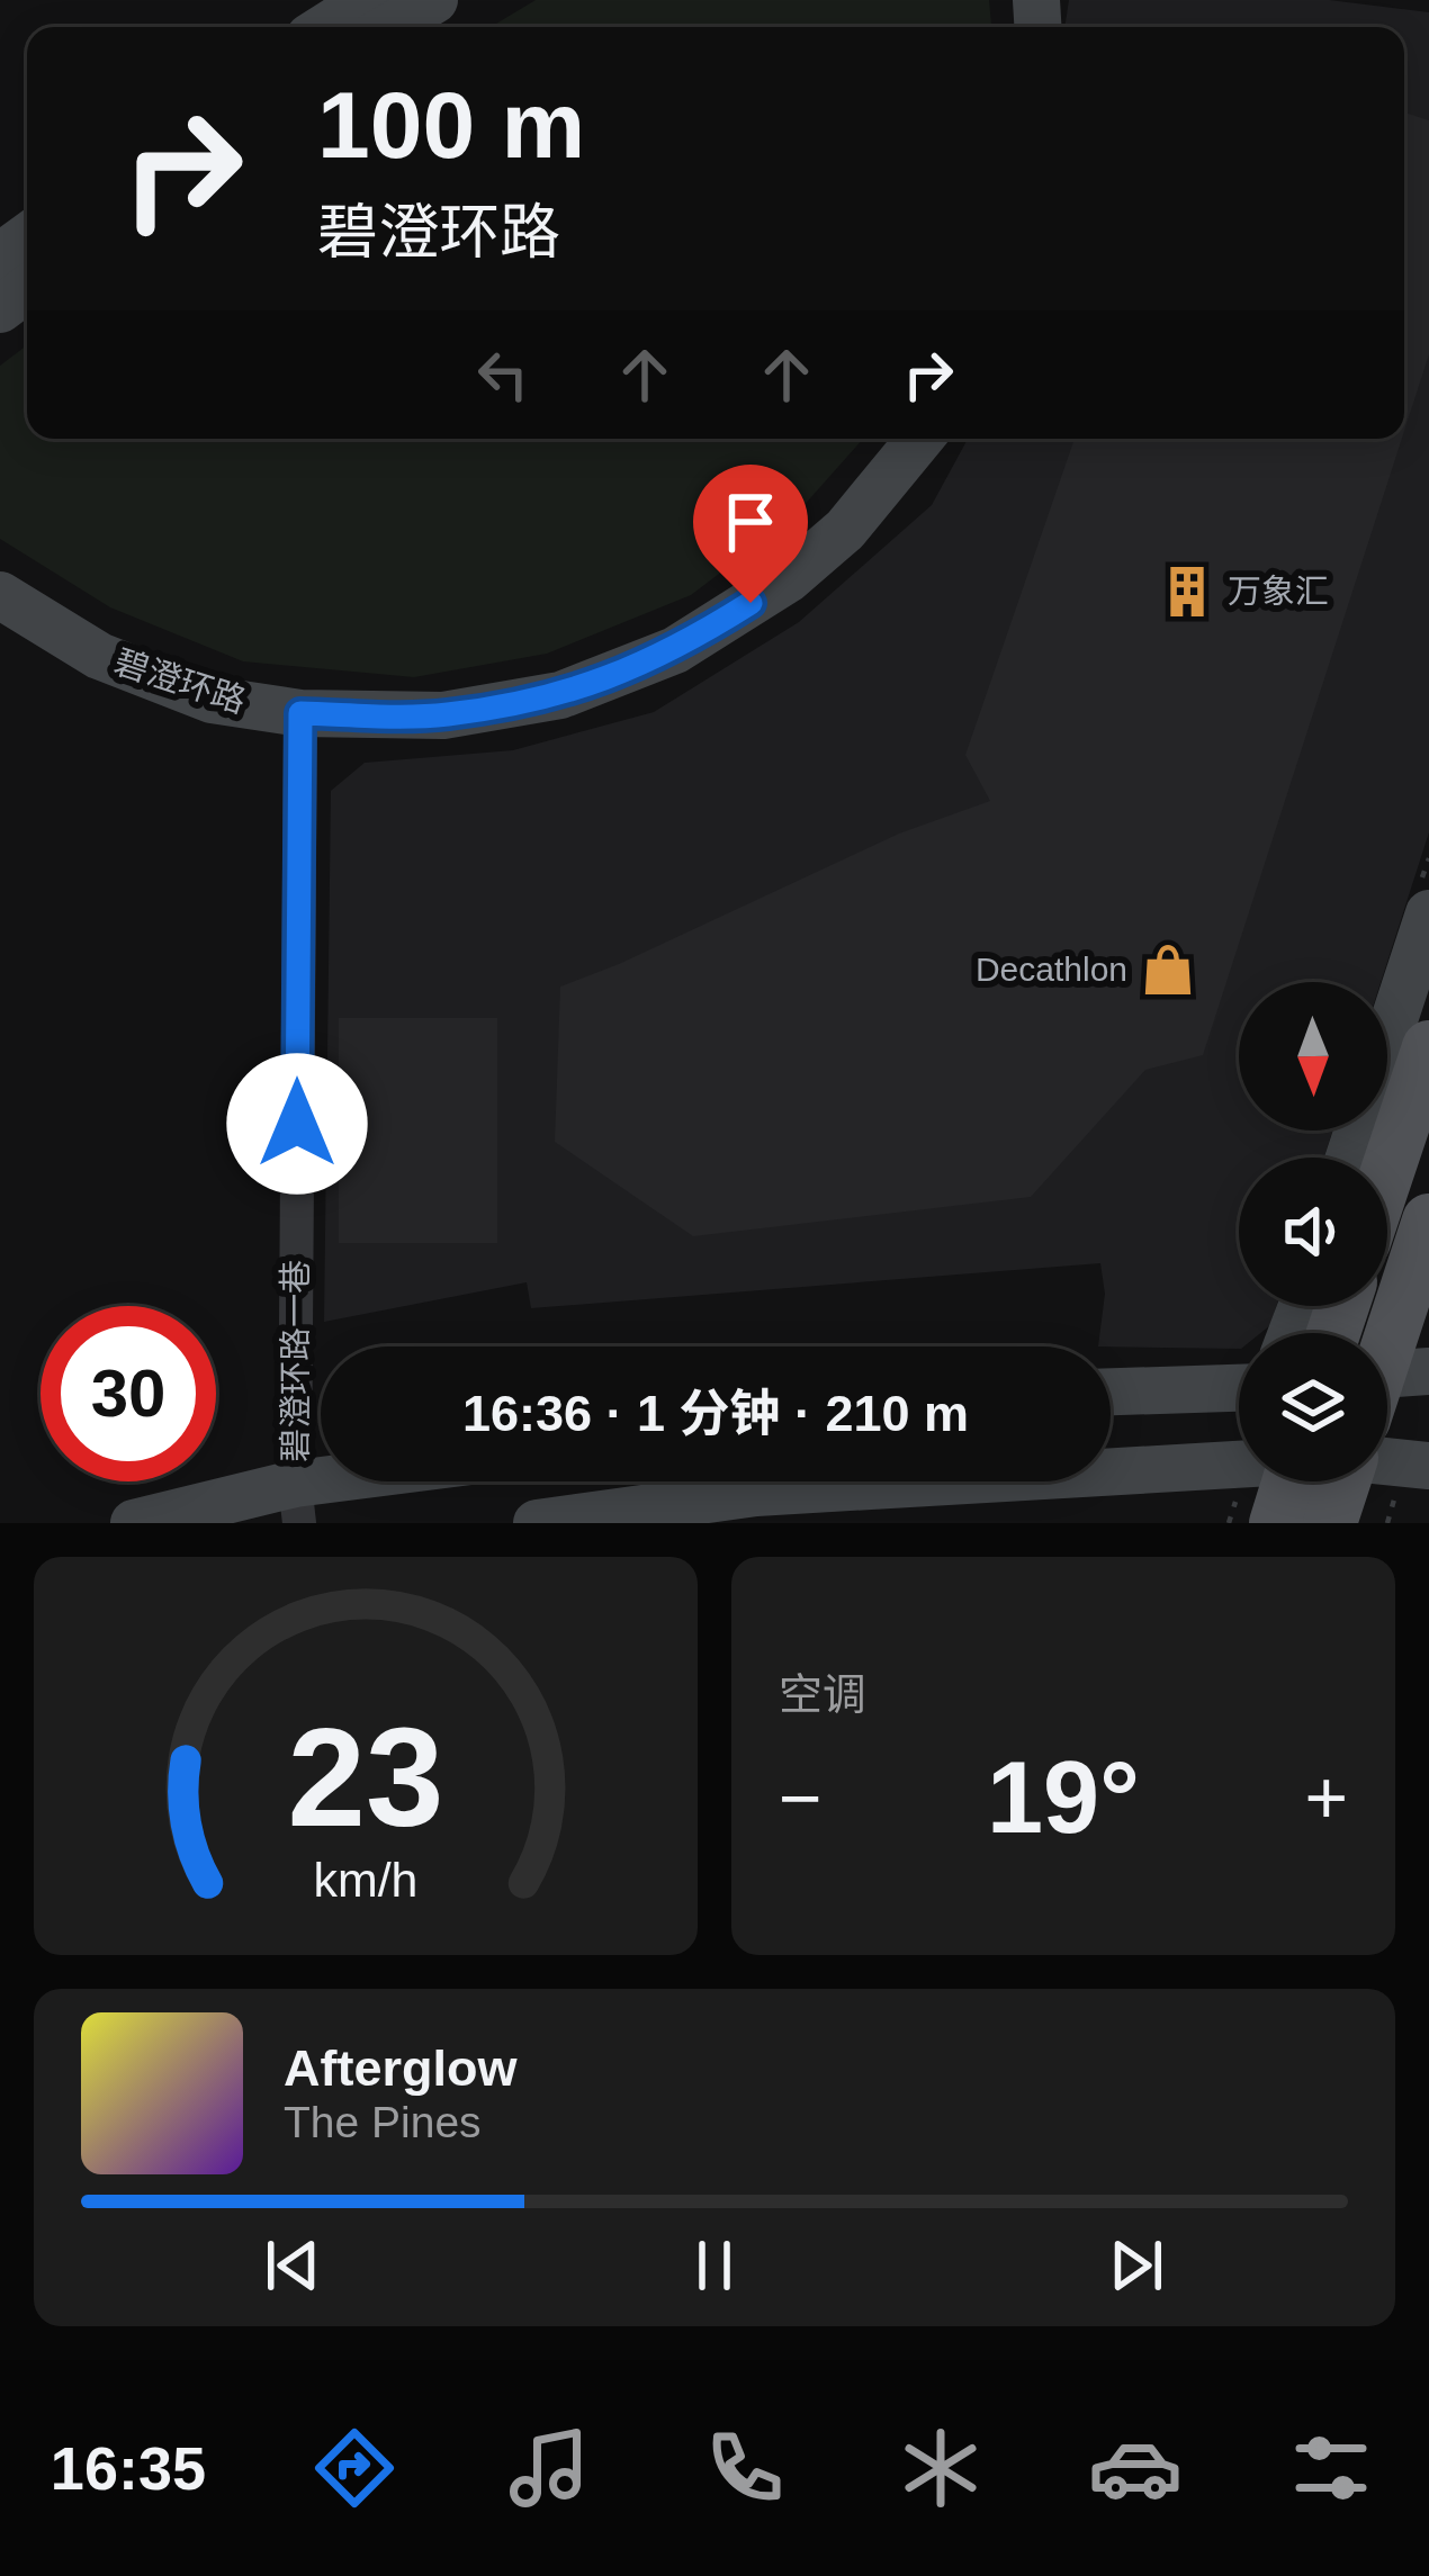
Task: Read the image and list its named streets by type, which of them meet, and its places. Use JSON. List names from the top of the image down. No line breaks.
{"streets":{"street":["碧澄环路","碧澄环路一巷"]},"crossings":[["碧澄环路","碧澄环路一巷"]],"places":{"building":["万象汇"],"shop":["Decathlon"]},"north":"bottom","page":{"turn":["100 m","碧澄环路"],"limit":"30","trip":"16:36 · 1 分钟 · 210 m","tile":"空调","heat":["−","19°","+"],"song":["Afterglow","The Pines"],"tabs":"16:35","gauge":["23","km/h"]}}
